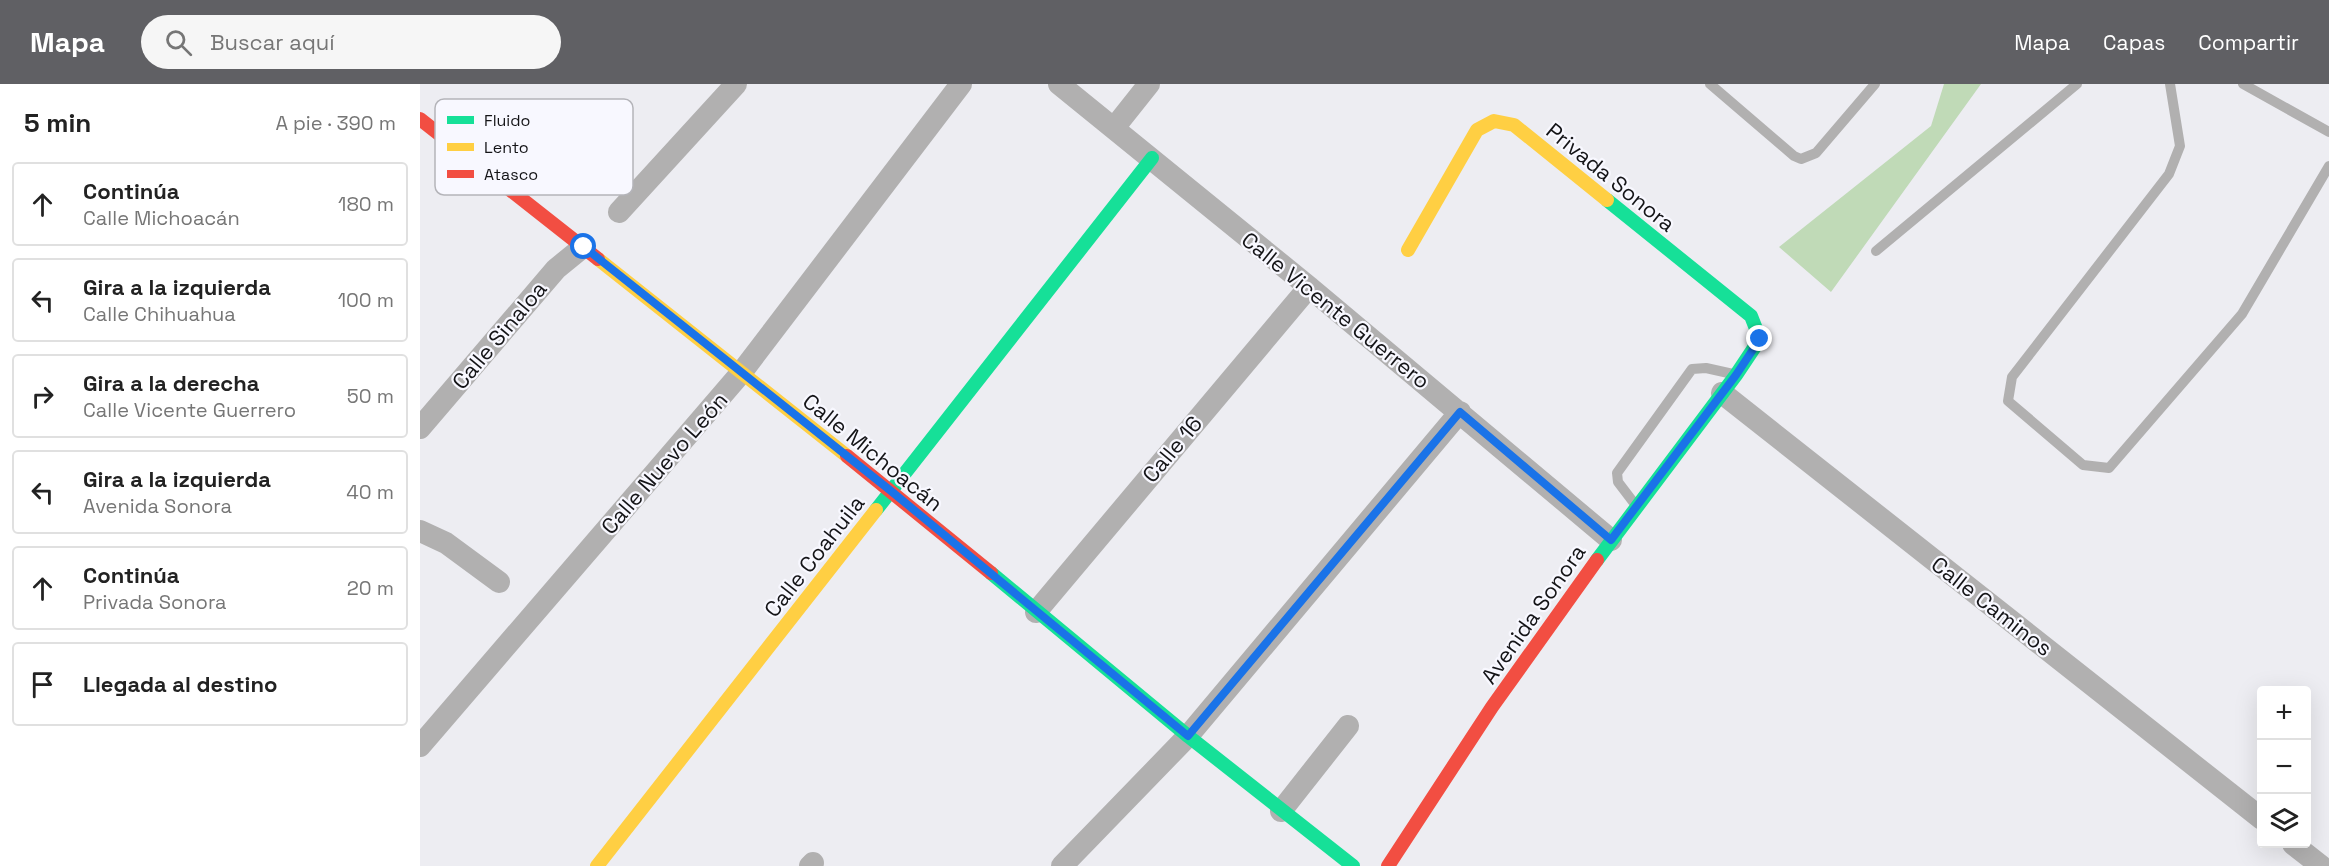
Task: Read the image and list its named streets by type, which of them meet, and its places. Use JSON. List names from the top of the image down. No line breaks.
{"streets":{"street":["Privada Sonora","Calle Vicente Guerrero","Calle Sinaloa","Calle 16","Calle Michoacán","Calle Nuevo León","Calle Coahuila","Calle Caminos","Avenida Sonora"]},"crossings":[["Privada Sonora","Calle Caminos"],["Privada Sonora","Avenida Sonora"],["Calle Vicente Guerrero","Calle 16"],["Calle Vicente Guerrero","Calle Coahuila"],["Calle Vicente Guerrero","Avenida Sonora"],["Calle Sinaloa","Calle Michoacán"],["Calle 16","Calle Michoacán"],["Calle Michoacán","Calle Nuevo León"],["Calle Michoacán","Calle Coahuila"],["Calle Caminos","Avenida Sonora"]],"legend":["Fluido","Lento","Atasco"],"page":{"header":"Mapa","search":"Buscar aquí","nav":["Mapa","Capas","Compartir"],"heading":["5 min","A pie · 390 m"],"list":[["Continúa","Calle Michoacán","180 m"],["Gira a la izquierda","Calle Chihuahua","100 m"],["Gira a la derecha","Calle Vicente Guerrero","50 m"],["Gira a la izquierda","Avenida Sonora","40 m"],["Continúa","Privada Sonora","20 m"],"Llegada al destino"],"map_buttons":["+","−"]}}
